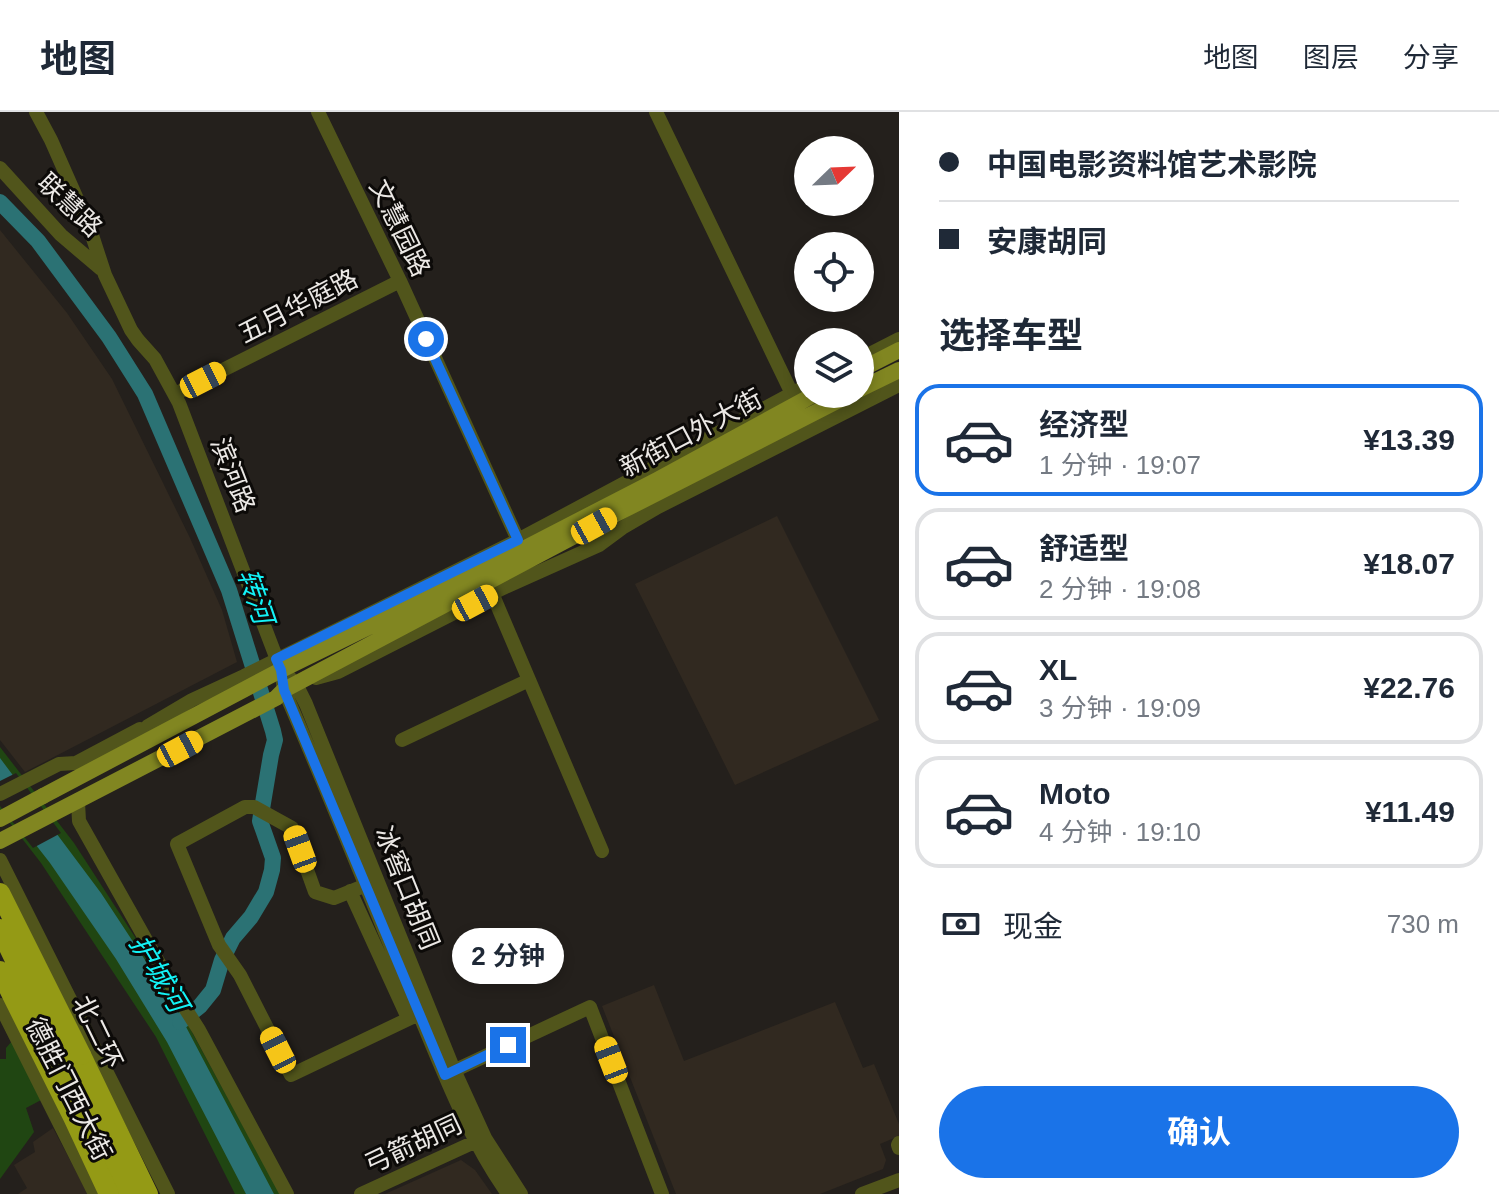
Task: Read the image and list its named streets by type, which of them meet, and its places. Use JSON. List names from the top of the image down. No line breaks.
{"streets":{"highway":["北二环"],"main road":["新街口外大街"],"street":["联慧路","文慧园路","五月华庭路","滨河路","冰窖口胡同","德胜门西大街","弓箭胡同"]},"crossings":[["联慧路","滨河路"],["文慧园路","五月华庭路"],["文慧园路","新街口外大街"],["五月华庭路","滨河路"],["新街口外大街","滨河路"],["新街口外大街","冰窖口胡同"],["滨河路","冰窖口胡同"],["冰窖口胡同","弓箭胡同"]],"water":["转河","护城河"],"north":"top right","page":{"header":"地图","nav":["地图","图层","分享"],"banner":["中国电影资料馆艺术影院","安康胡同"],"heading":"选择车型","list":[{"name":"经济型","note":"1 分钟 · 19:07","value":"¥13.39"},{"name":"舒适型","note":"2 分钟 · 19:08","value":"¥18.07"},{"name":"XL","note":"3 分钟 · 19:09","value":"¥22.76"},{"name":"Moto","note":"4 分钟 · 19:10","value":"¥11.49"}],"pay":["现金","730 m"],"bubble":"2 分钟","buttons":"确认"}}
